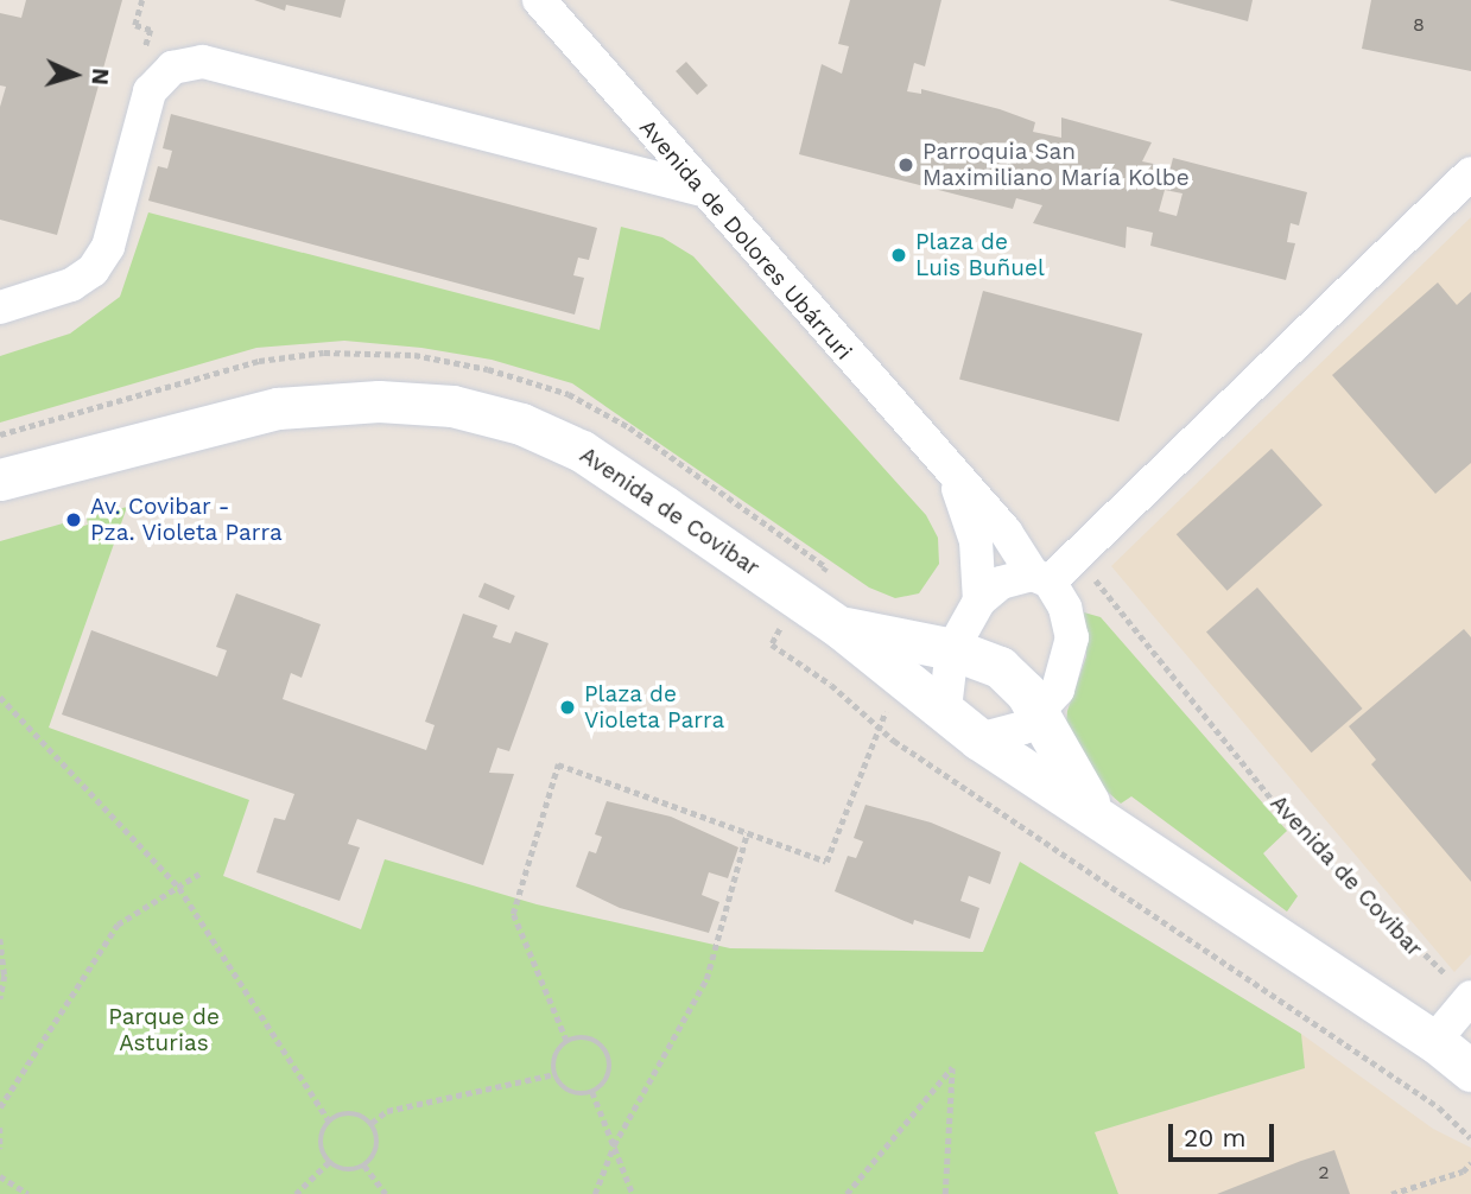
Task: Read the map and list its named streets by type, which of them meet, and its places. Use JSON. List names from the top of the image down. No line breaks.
{"streets":{"street":["Avenida de Dolores Ubárruri","Avenida de Covibar"]},"crossings":[["Avenida de Dolores Ubárruri","Avenida de Covibar"]],"parks":["Parque de Asturias"],"places":["Parroquia San Maximiliano María Kolbe","Plaza de Luis Buñuel","Av. Covibar - Pza. Violeta Parra","Plaza de Violeta Parra"],"house_numbers":["8","2"],"scale_bar":"20 m","north":"right"}
